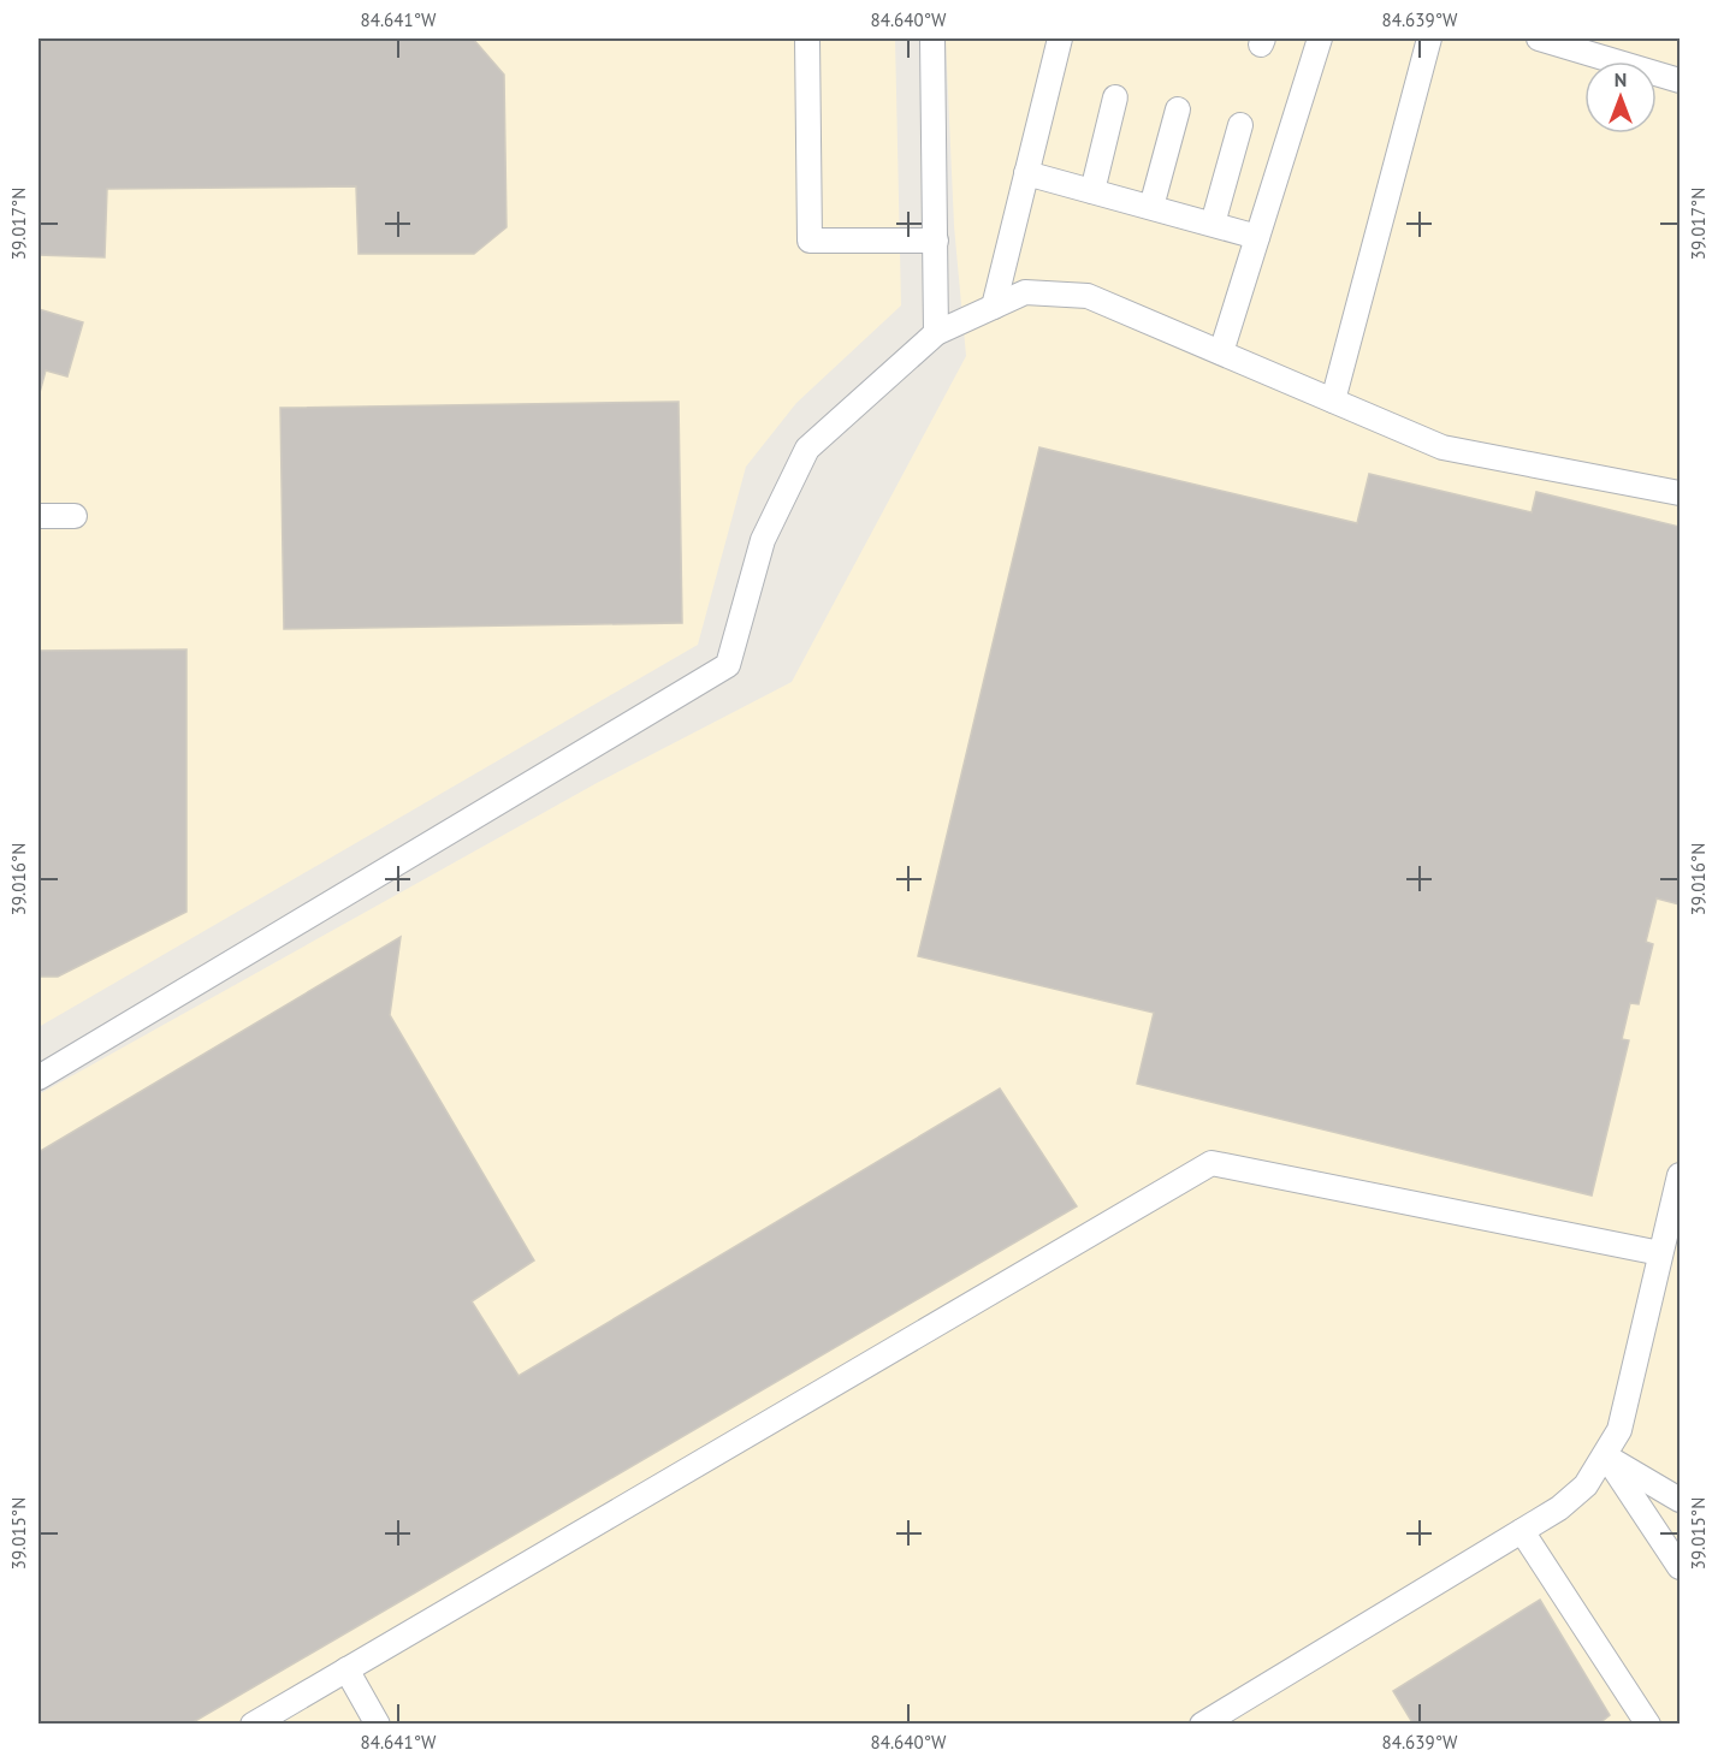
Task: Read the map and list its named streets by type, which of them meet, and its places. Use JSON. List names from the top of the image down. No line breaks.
{"north":"top","coordinates":["84.641°W","84.640°W","84.639°W","39.017°N","39.016°N","39.015°N"]}
